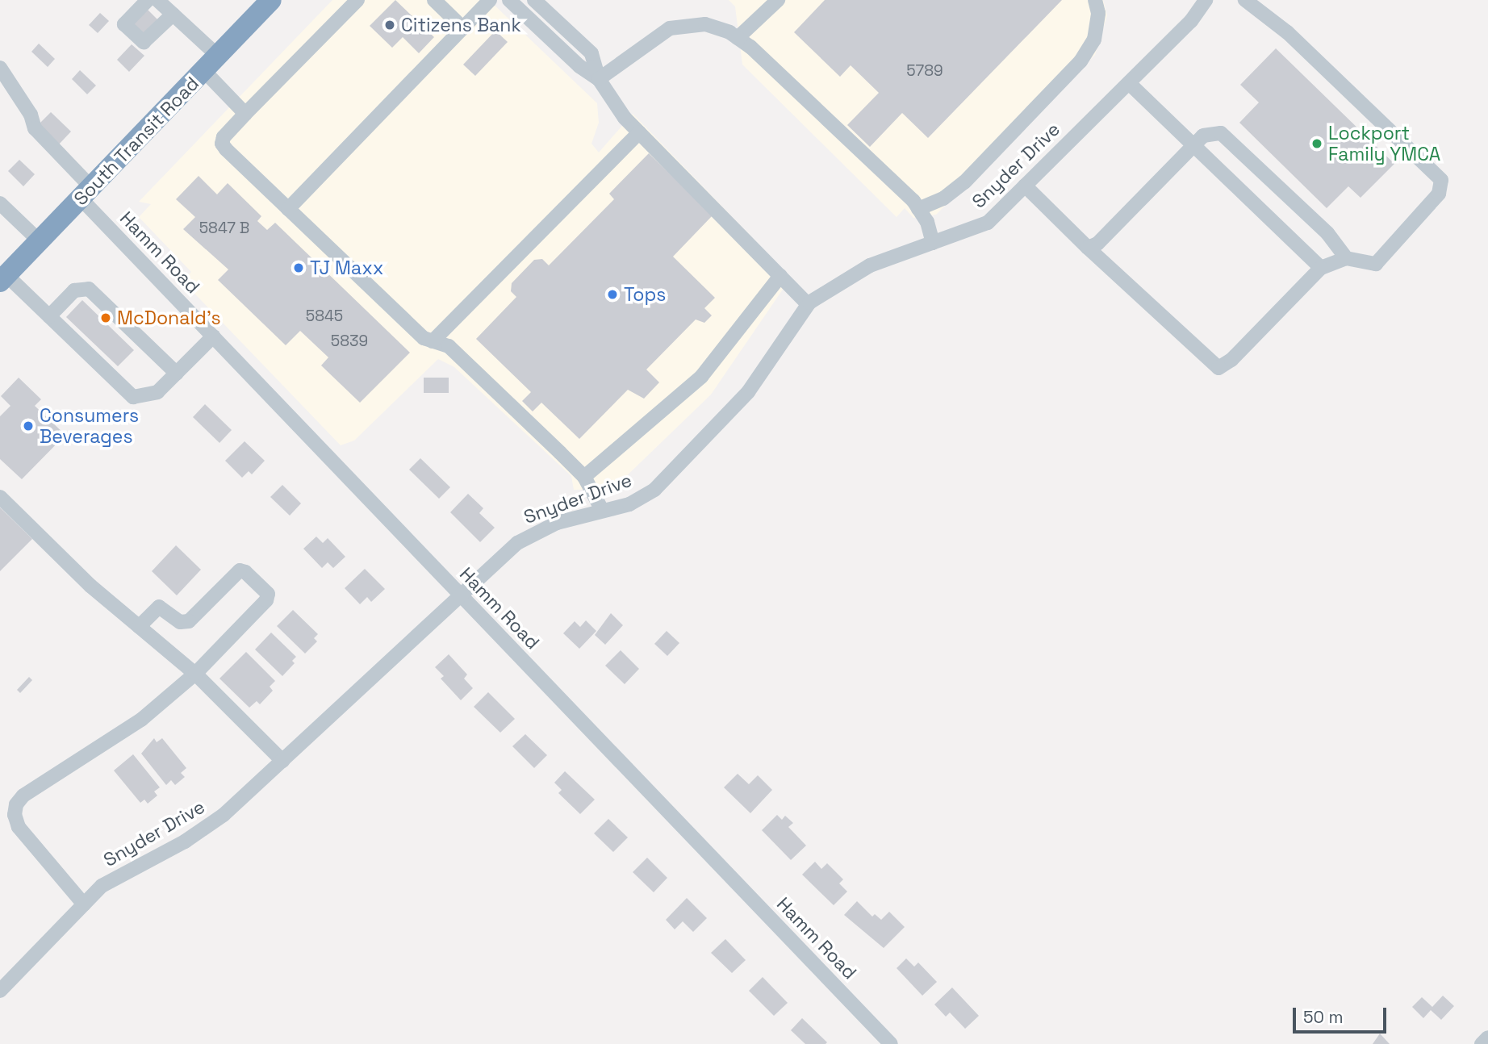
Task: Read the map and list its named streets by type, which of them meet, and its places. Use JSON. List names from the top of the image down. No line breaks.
{"streets":{"highway":["South Transit Road"],"street":["Snyder Drive","Hamm Road"]},"crossings":[["South Transit Road","Hamm Road"],["Snyder Drive","Hamm Road"]],"places":["Citizens Bank","Lockport Family YMCA","TJ Maxx","Tops","McDonald's","Consumers Beverages"],"house_numbers":["5789","5847 B","5845","5839"],"scale_bar":"50 m"}
